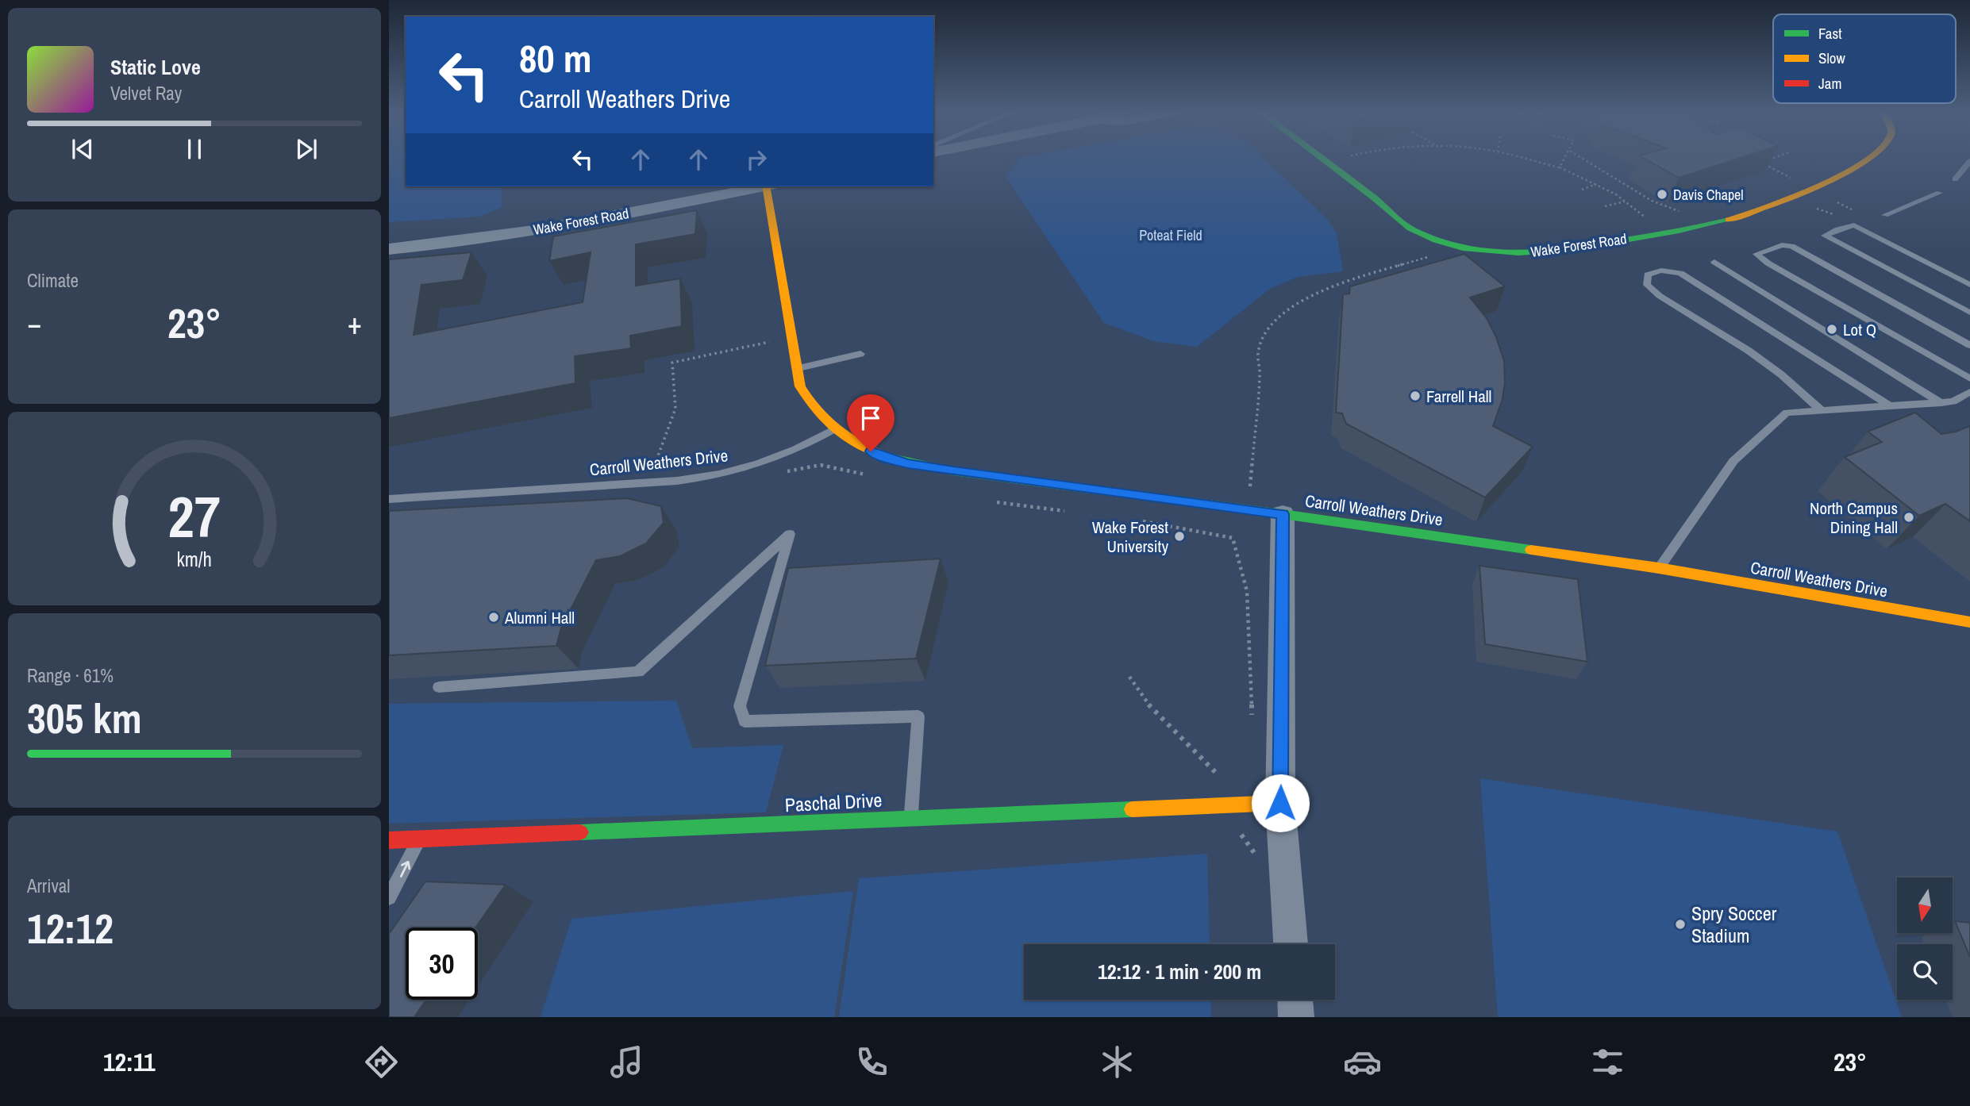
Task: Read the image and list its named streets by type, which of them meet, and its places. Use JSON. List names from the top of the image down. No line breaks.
{"streets":{"street":["Wake Forest Road","Carroll Weathers Drive","Paschal Drive"]},"parks":["Poteat Field"],"places":["Davis Chapel","Lot Q","Farrell Hall","North Campus Dining Hall","Wake Forest University","Alumni Hall","Spry Soccer Stadium"],"legend":["Fast","Slow","Jam"],"north":"bottom","page":{"turn":["80 m","Carroll Weathers Drive"],"song":["Static Love","Velvet Ray"],"tile":["Climate",["Range · 61%","305 km"],["Arrival","12:12"]],"heat":["−","23°","+"],"limit":"30","trip":"12:12 · 1 min · 200 m","tabs":["12:11","23°"],"gauge":["27","km/h"]}}
